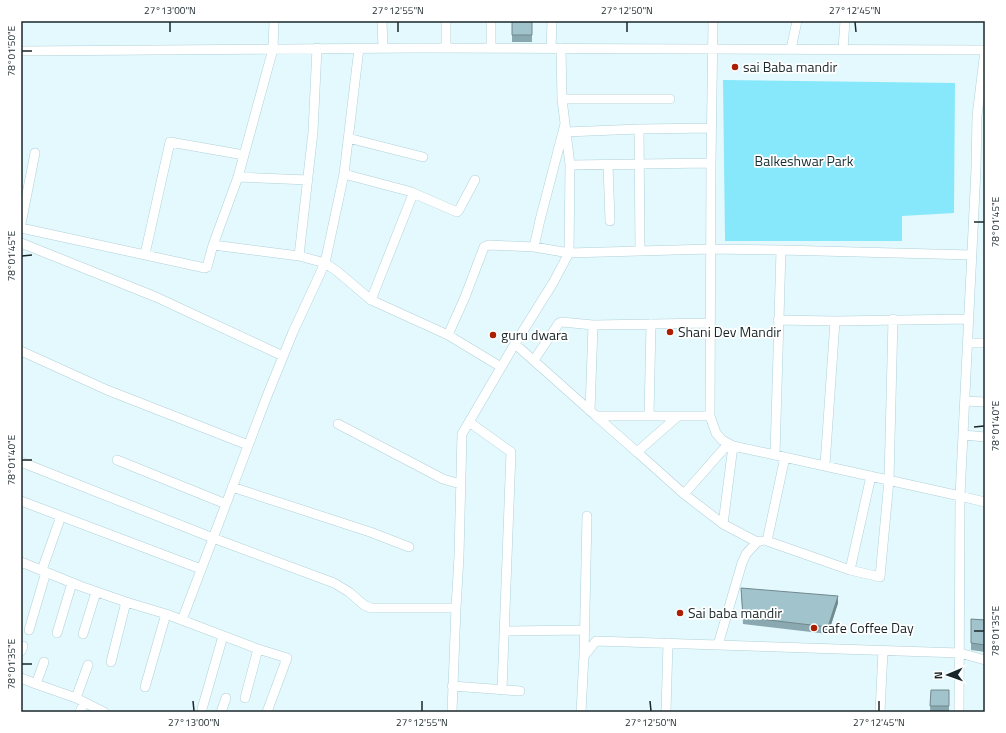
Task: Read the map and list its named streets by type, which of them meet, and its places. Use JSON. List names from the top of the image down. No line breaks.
{"parks":["Balkeshwar Park"],"places":["sai Baba mandir","Shani Dev Mandir","guru dwara","Sai baba mandir","cafe Coffee Day"],"north":"left","coordinates":["27°13'00\"N","27°12'55\"N","27°12'50\"N","27°12'45\"N","78°01'50\"E","78°01'45\"E","78°01'40\"E","78°01'35\"E"]}
